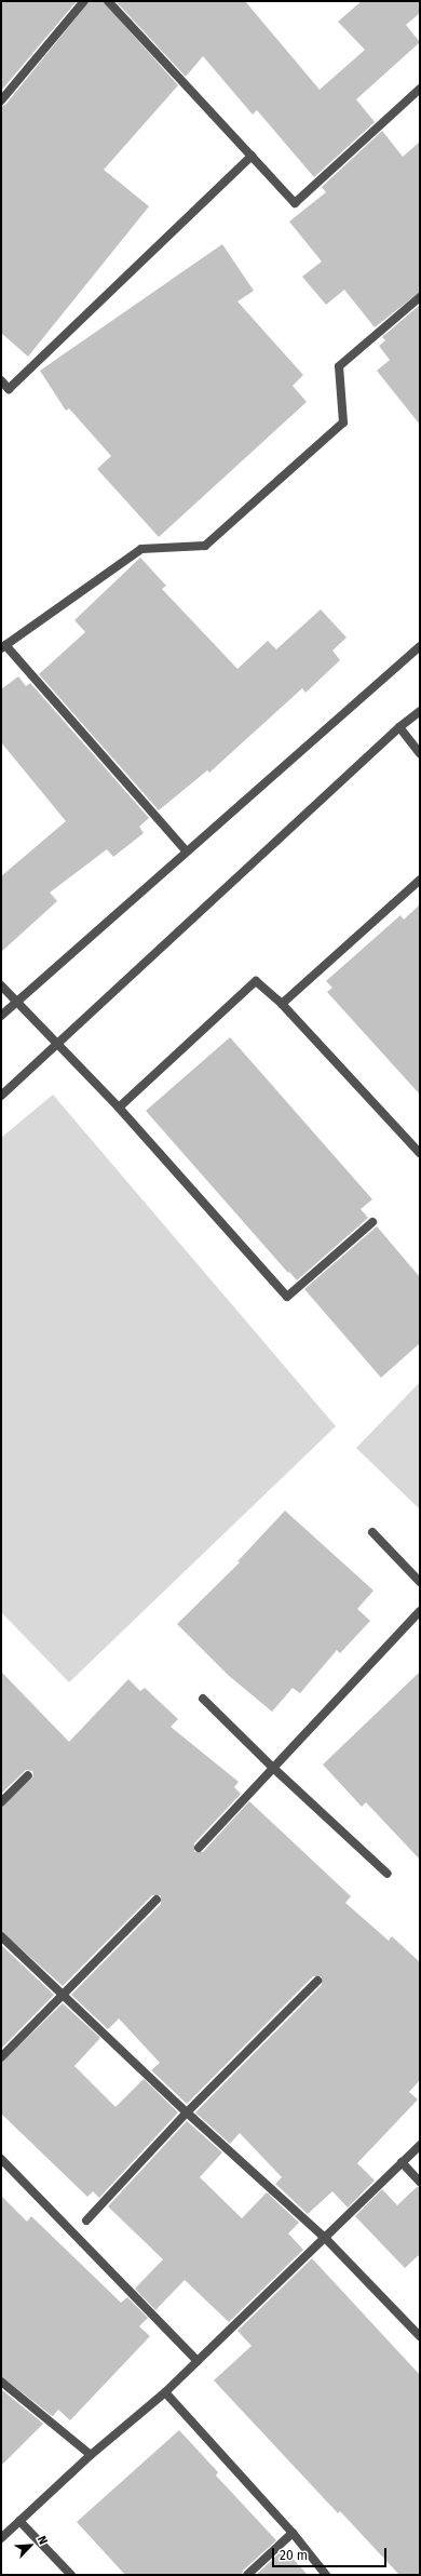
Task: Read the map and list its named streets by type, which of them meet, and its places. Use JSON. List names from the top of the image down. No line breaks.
{"scale_bar":"20 m","north":"top right"}
